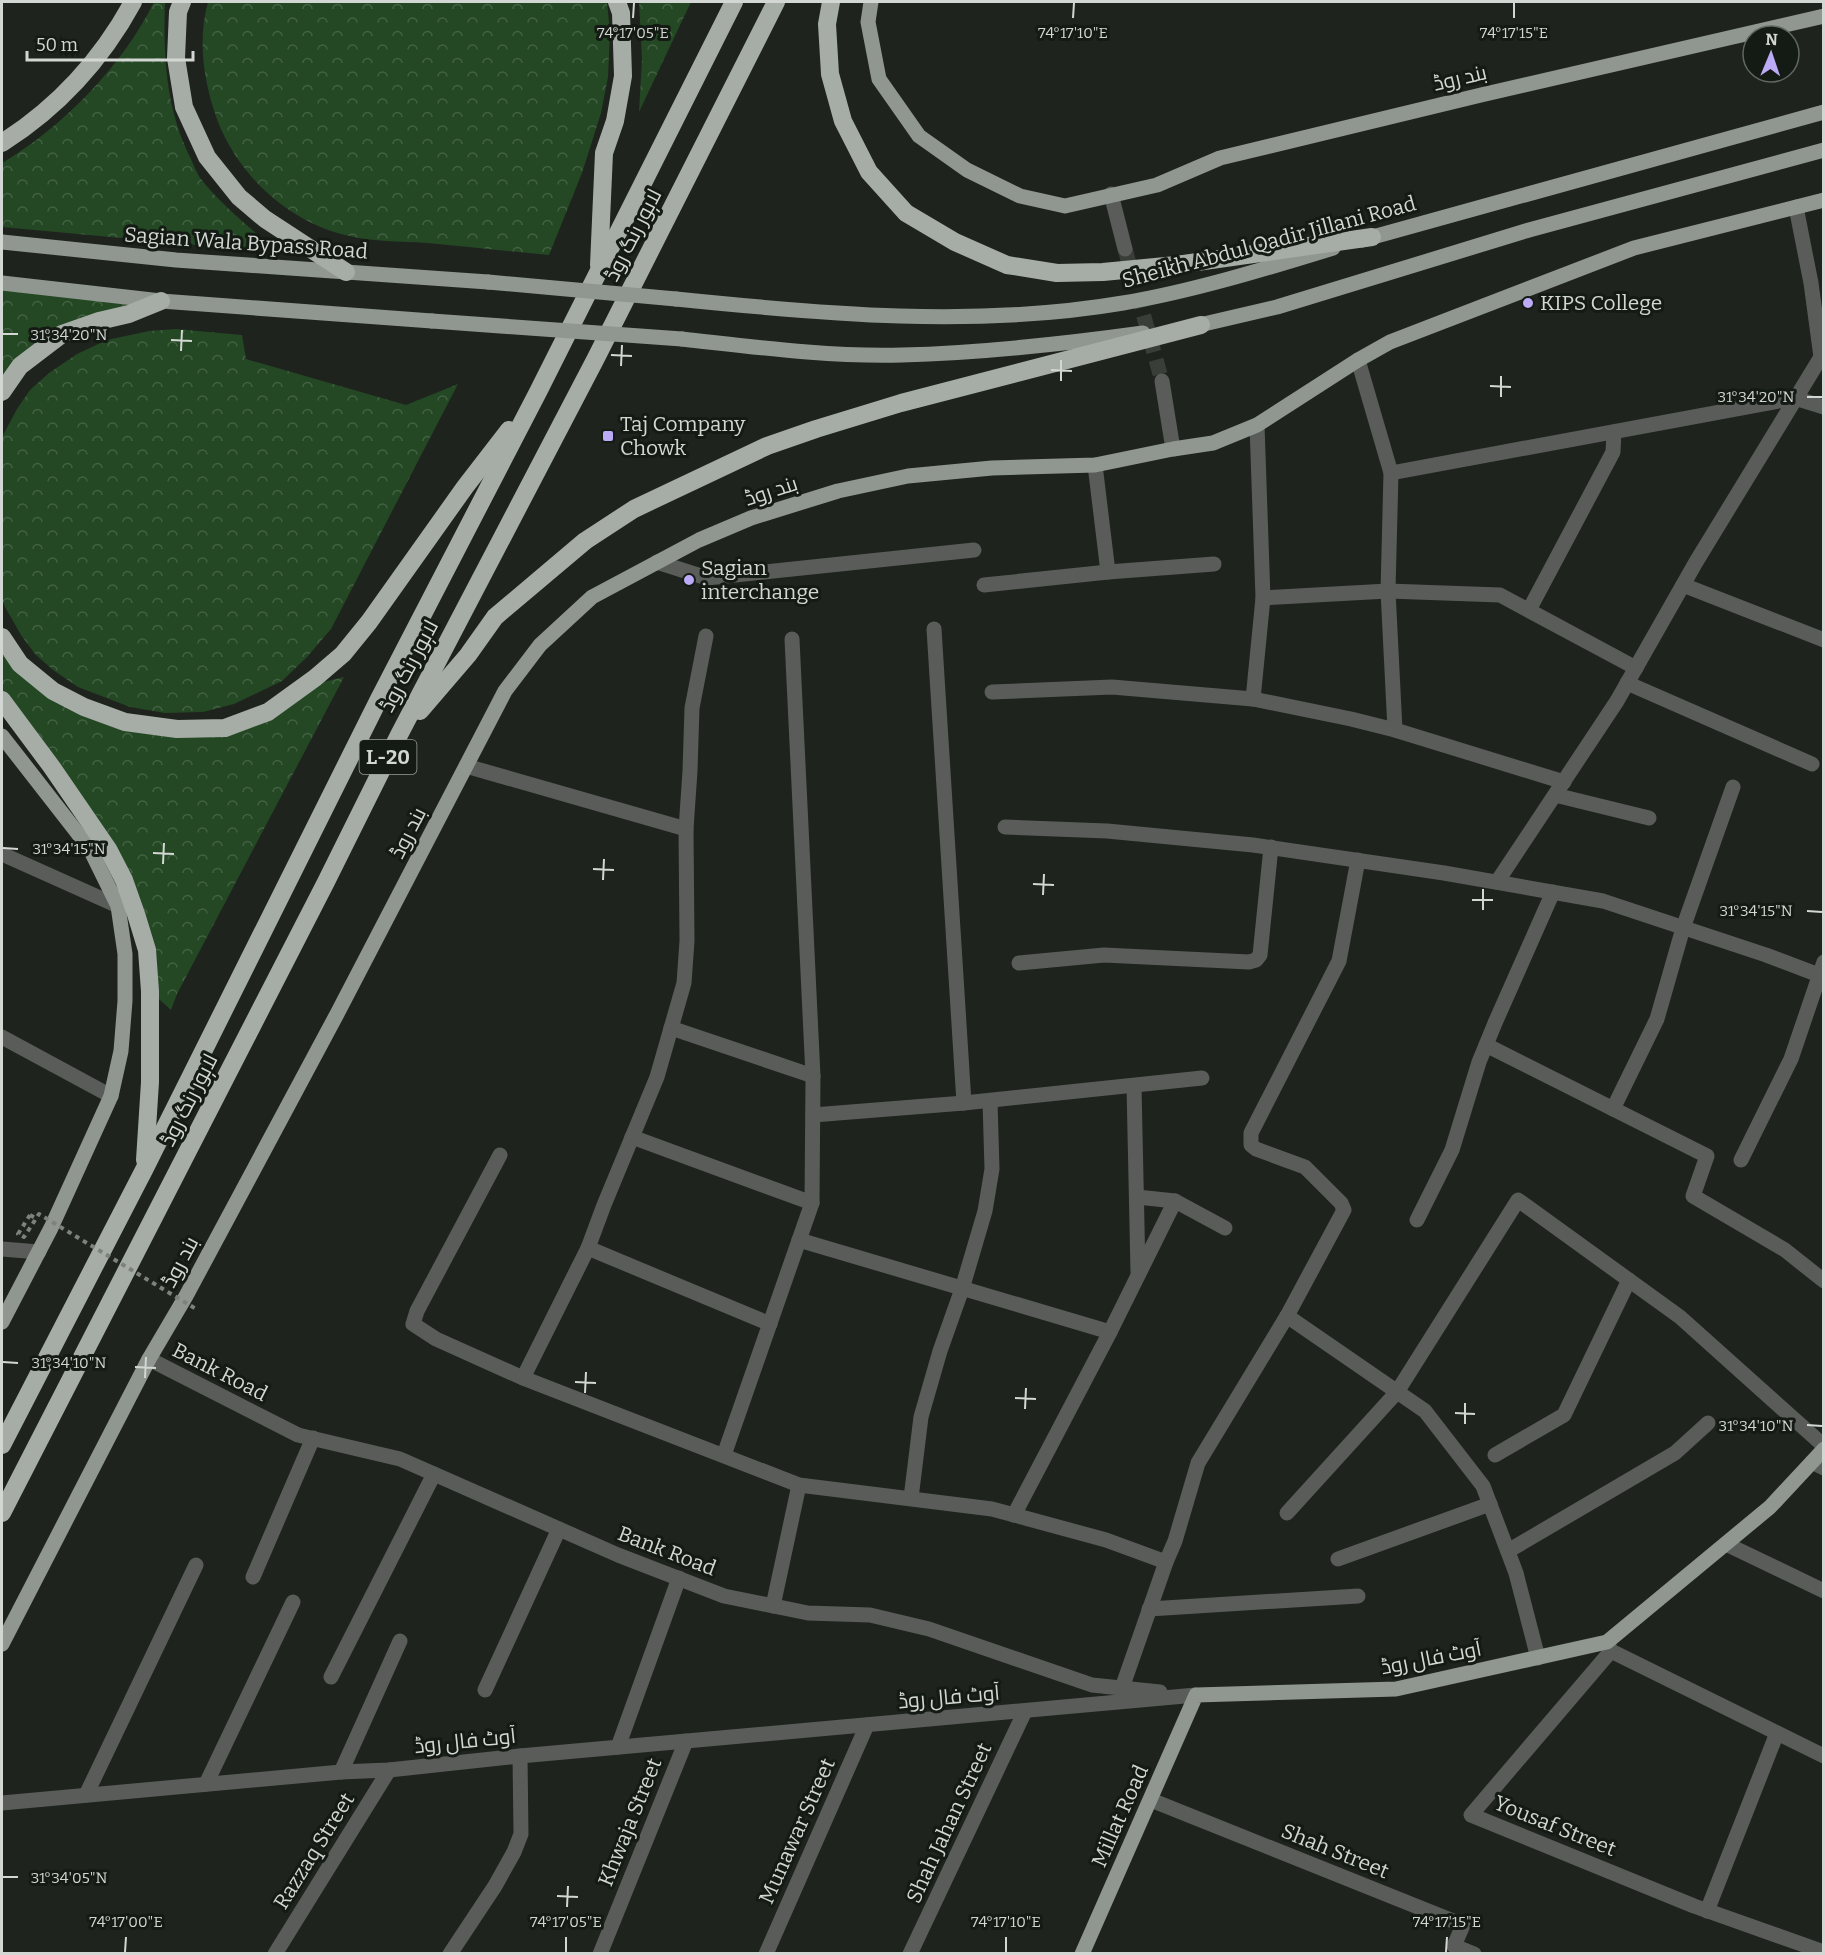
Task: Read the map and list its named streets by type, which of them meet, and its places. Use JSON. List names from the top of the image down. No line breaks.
{"streets":{"highway":["لاہور رنگ روڈ","L-20"],"main road":["بند روڈ","Sheikh Abdul Qadir Jillani Road","Sagian Wala Bypass Road","آوٹ فال روڈ","Millat Road"],"street":["Bank Road","Khwaja Street","Shah Jahan Street","Yousaf Street","Munawar Street","Razzaq Street","Shah Street"]},"crossings":[["بند روڈ","Bank Road"],["Sheikh Abdul Qadir Jillani Road","Sagian Wala Bypass Road"],["Bank Road","آوٹ فال روڈ"],["Bank Road","Millat Road"],["آوٹ فال روڈ","Millat Road"],["آوٹ فال روڈ","Khwaja Street"],["آوٹ فال روڈ","Shah Jahan Street"],["آوٹ فال روڈ","Yousaf Street"],["آوٹ فال روڈ","Munawar Street"],["آوٹ فال روڈ","Razzaq Street"],["Millat Road","Shah Street"]],"places":{"other":["KIPS College","Sagian interchange"],"transit":["Taj Company Chowk"]},"scale_bar":"50 m","north":"top","coordinates":["74°17'05\"E","74°17'10\"E","74°17'15\"E","31°34'20\"N","31°34'15\"N","31°34'10\"N","31°34'05\"N","74°17'00\"E"]}
